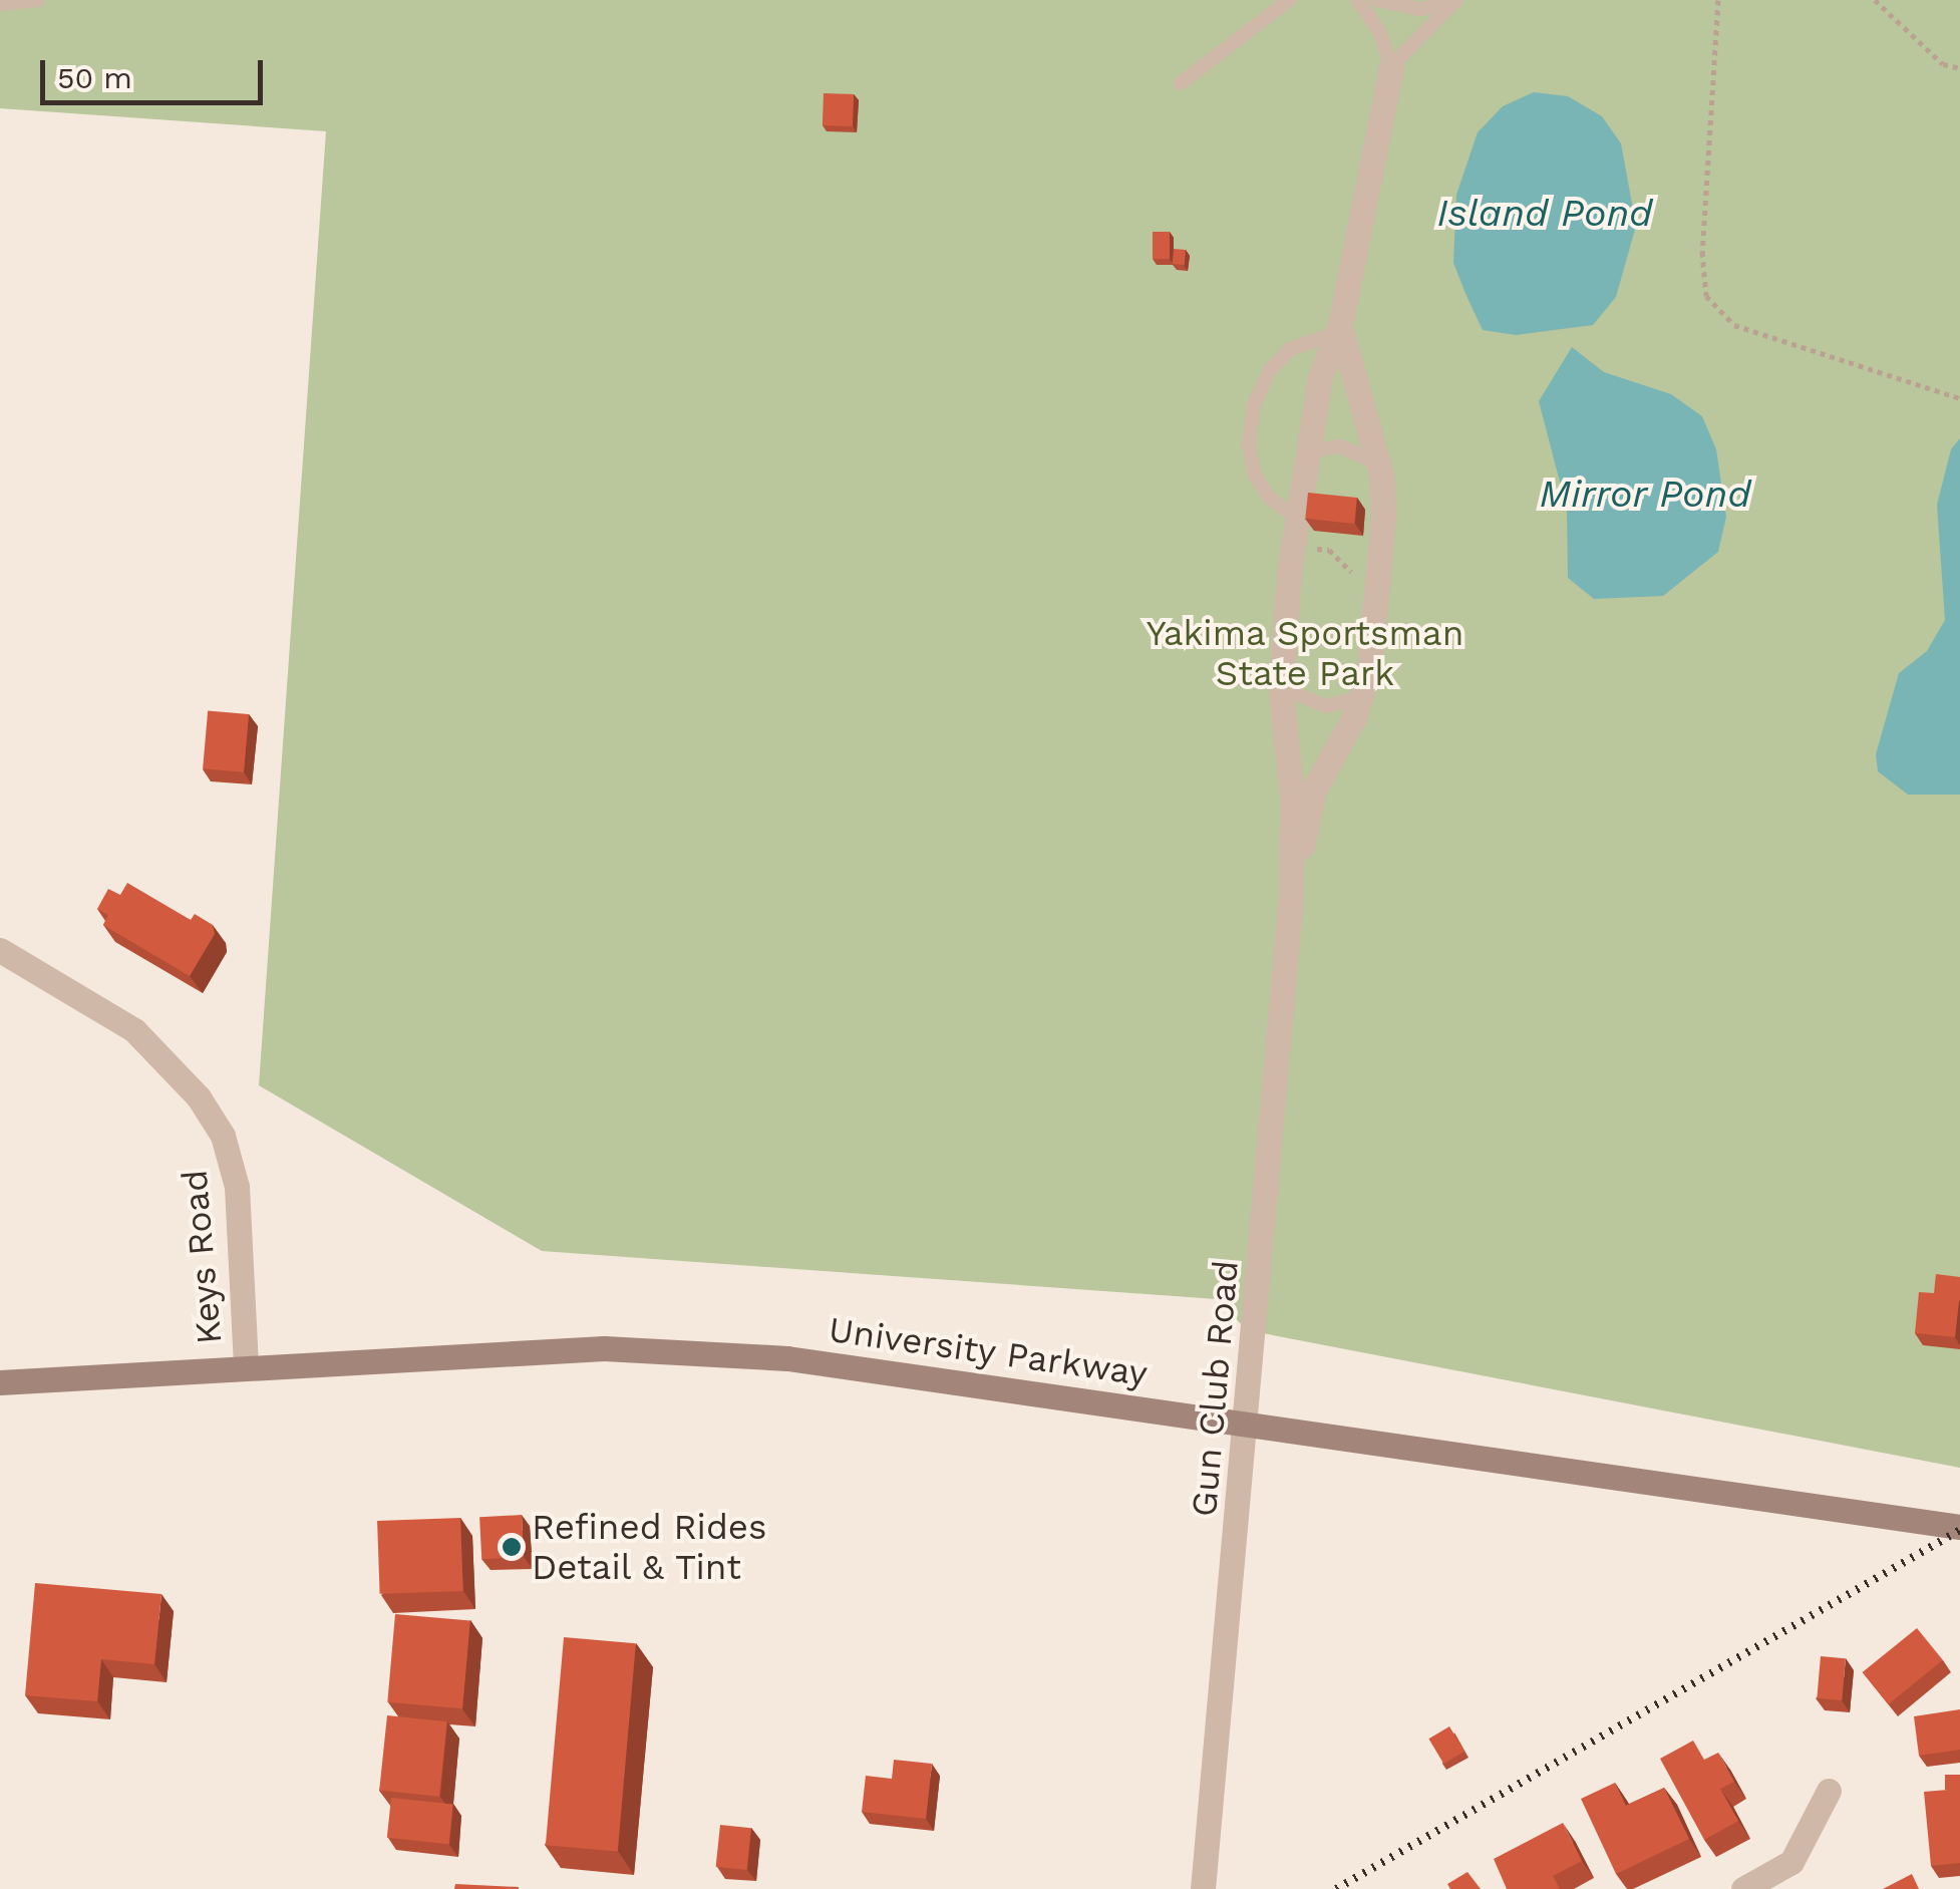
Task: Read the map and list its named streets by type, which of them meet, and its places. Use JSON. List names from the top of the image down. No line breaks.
{"streets":{"main road":["University Parkway"],"street":["Keys Road","Gun Club Road"]},"crossings":[["Keys Road","University Parkway"],["University Parkway","Gun Club Road"]],"water":["Island Pond","Mirror Pond"],"parks":["Yakima Sportsman State Park"],"places":["Refined Rides Detail & Tint"],"scale_bar":"50 m"}
